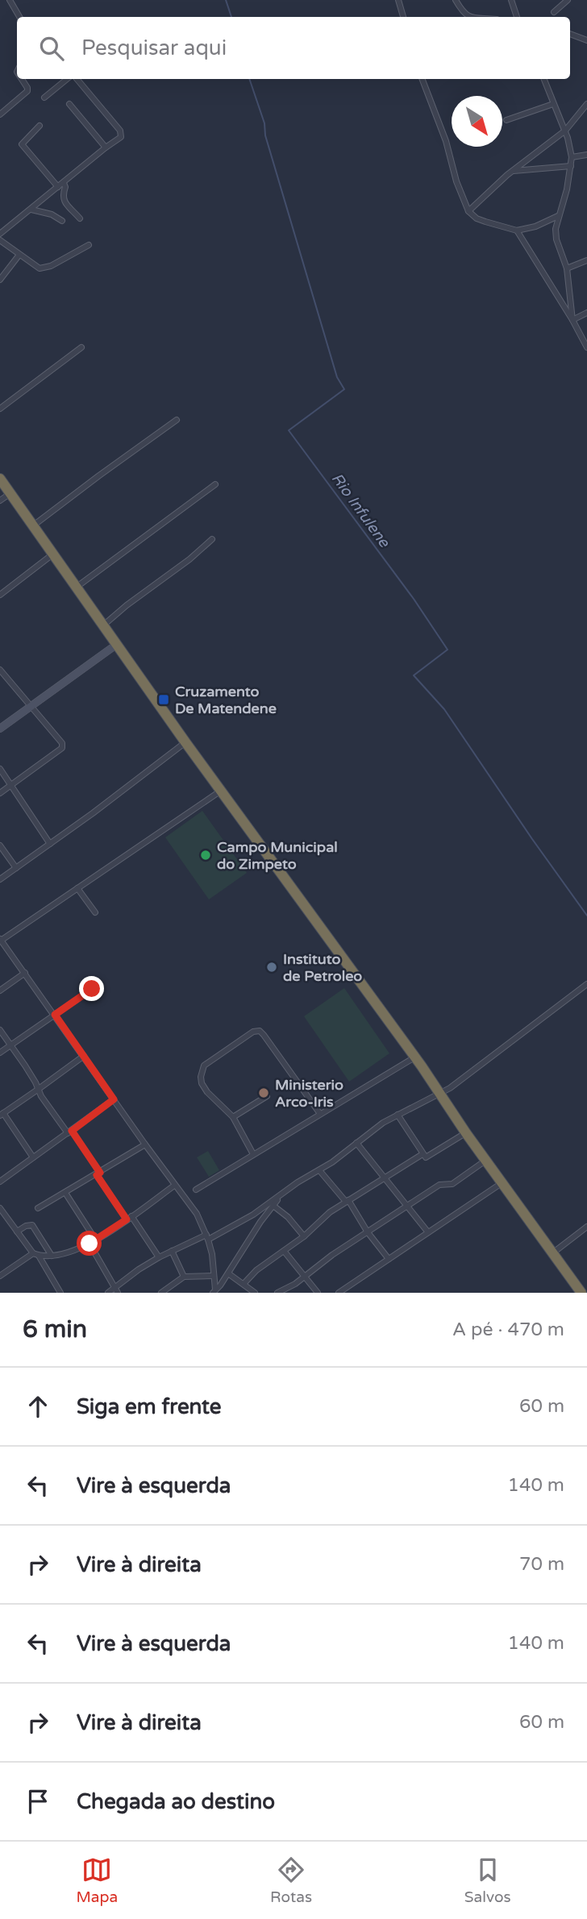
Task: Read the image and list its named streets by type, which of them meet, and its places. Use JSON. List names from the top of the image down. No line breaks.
{"water":["Rio Infulene"],"places":{"transit":["Cruzamento De Matendene"],"other":["Campo Municipal do Zimpeto","Instituto de Petroleo","Ministerio Arco-Iris"]},"north":"bottom right","page":{"search":"Pesquisar aqui","heading":["6 min","A pé · 470 m"],"list":[["Siga em frente","60 m"],["Vire à esquerda","140 m"],["Vire à direita","70 m"],["Vire à esquerda","140 m"],["Vire à direita","60 m"],"Chegada ao destino"],"nav":["Mapa","Rotas","Salvos"]}}
